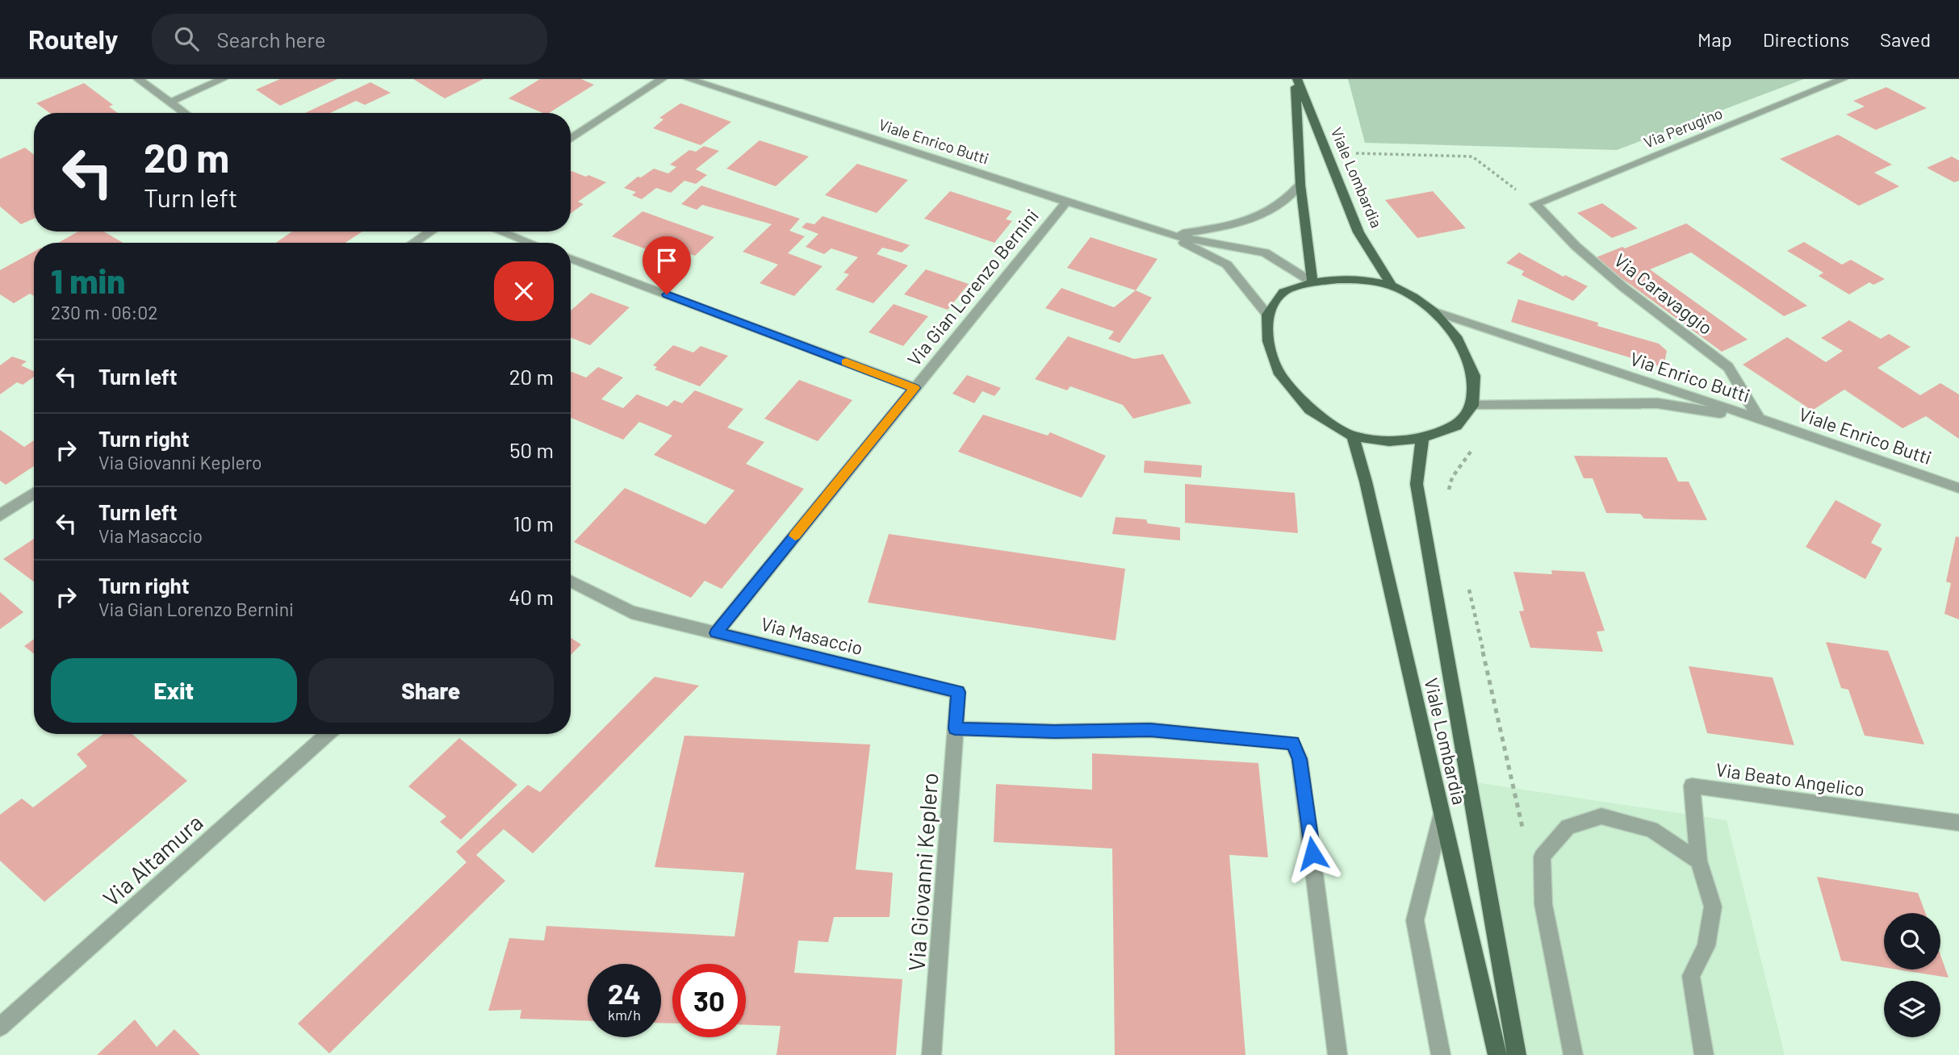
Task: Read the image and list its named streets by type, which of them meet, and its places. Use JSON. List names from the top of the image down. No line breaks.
{"streets":{"main road":["Viale Lombardia"],"street":["Via Perugino","Viale Enrico Butti","Via Gian Lorenzo Bernini","Via Caravaggio","Via Enrico Butti","Via Masaccio","Via Beato Angelico","Via Altamura","Via Giovanni Keplero"]},"crossings":[["Via Perugino","Via Caravaggio"],["Viale Enrico Butti","Via Gian Lorenzo Bernini"],["Viale Enrico Butti","Via Caravaggio"],["Viale Enrico Butti","Via Enrico Butti"],["Viale Lombardia","Via Enrico Butti"],["Via Gian Lorenzo Bernini","Via Masaccio"],["Via Caravaggio","Via Enrico Butti"],["Via Masaccio","Via Giovanni Keplero"]],"page":{"header":"Routely","search":"Search here","nav":["Map","Directions","Saved"],"turn":["20 m","Turn left"],"heading":["1 min","230 m · 06:02"],"list":[{"name":"Turn left","value":"20 m"},{"name":"Turn right","note":"Via Giovanni Keplero","value":"50 m"},{"name":"Turn left","note":"Via Masaccio","value":"10 m"},{"name":"Turn right","note":"Via Gian Lorenzo Bernini","value":"40 m"}],"buttons":["Exit","Share"],"speed":"24 km/h","limit":"30"}}
